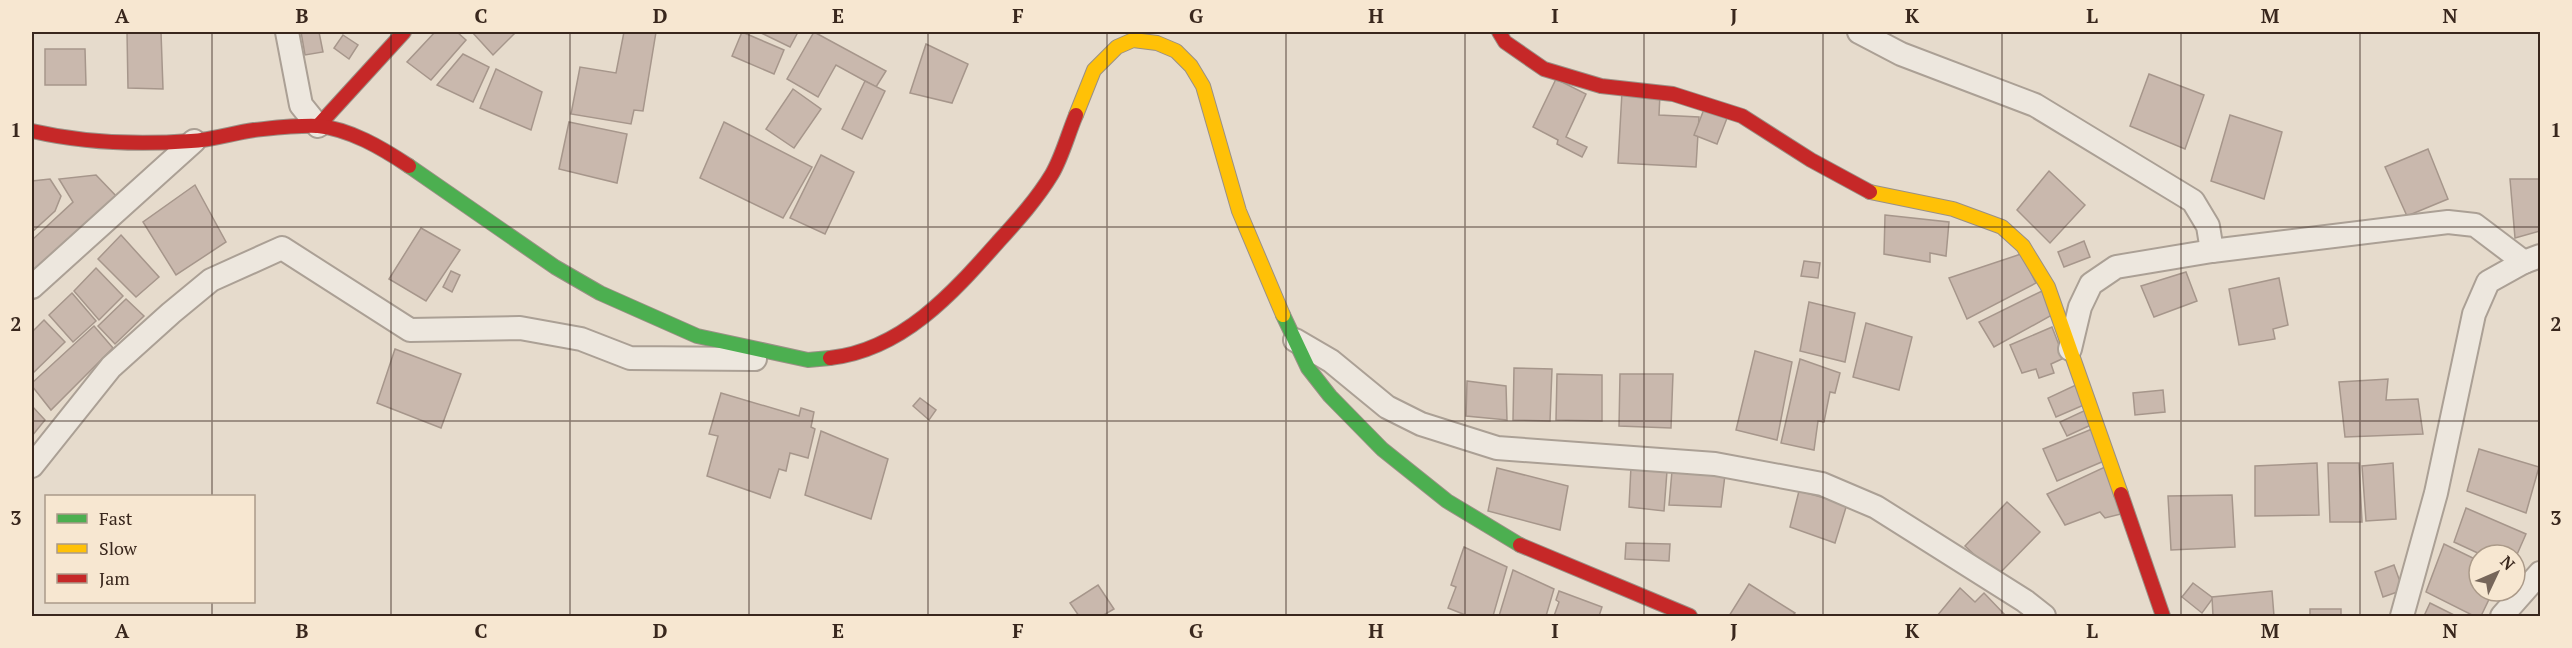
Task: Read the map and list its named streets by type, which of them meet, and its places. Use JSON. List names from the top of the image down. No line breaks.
{"legend":["Fast","Slow","Jam"],"north":"top right","grid":{"columns":["A","B","C","D","E","F","G","H","I","J","K","L","M","N"],"rows":["1","2","3"]}}
